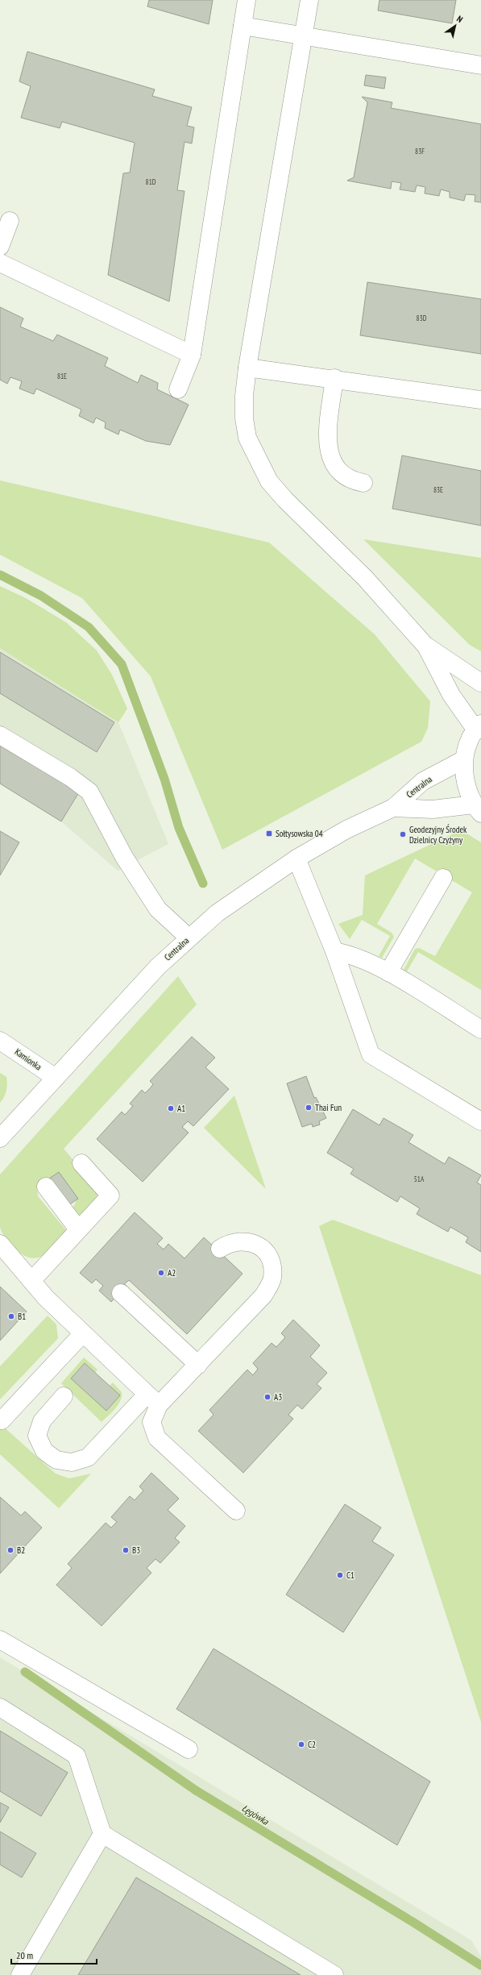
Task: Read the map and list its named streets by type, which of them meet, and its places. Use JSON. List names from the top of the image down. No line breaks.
{"streets":{"street":["Centralna","Kamionka"]},"crossings":[["Centralna","Kamionka"]],"water":["Łęgówka"],"places":{"transit":["Sołtysowska 04"],"other":["Geodezyjny Środek Dzielnicy Czyżyny","Thai Fun","A1","A2","B1","A3","B2","B3","C1","C2"]},"house_numbers":["83F","81D","83D","81E","83E","51A"],"scale_bar":"20 m","north":"top right"}
